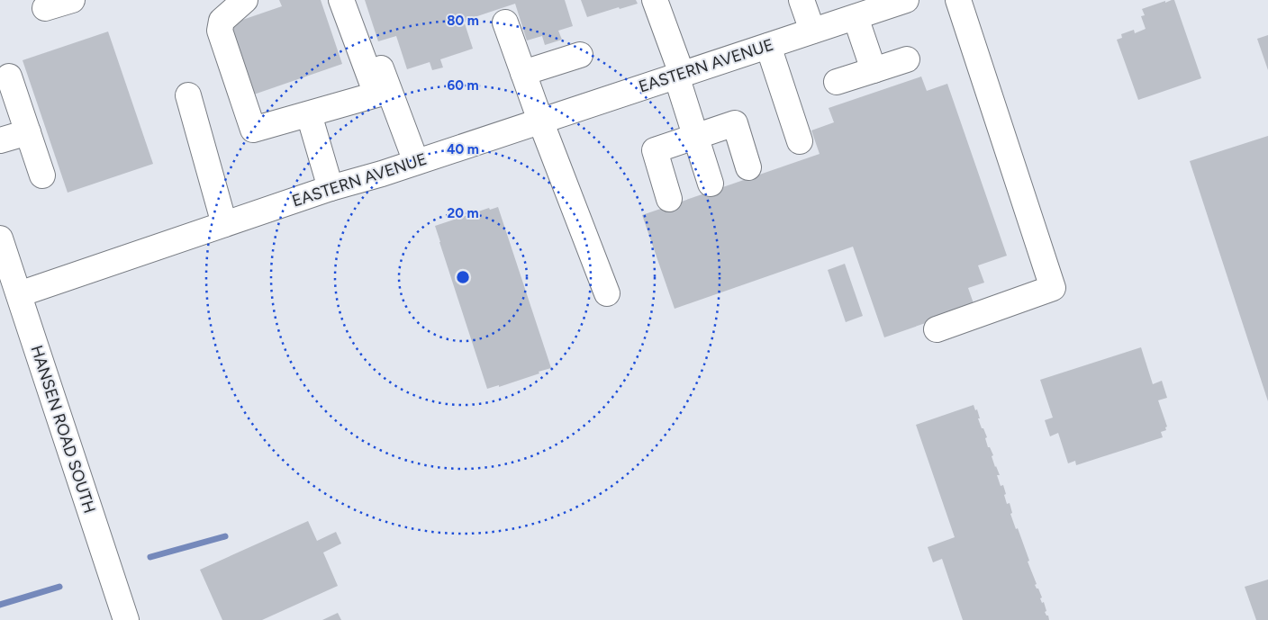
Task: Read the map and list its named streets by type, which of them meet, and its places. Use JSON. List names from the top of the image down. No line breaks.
{"streets":{"street":["EASTERN AVENUE","HANSEN ROAD SOUTH"]},"crossings":[["EASTERN AVENUE","HANSEN ROAD SOUTH"]],"rings":["80 m","60 m","40 m","20 m"]}
